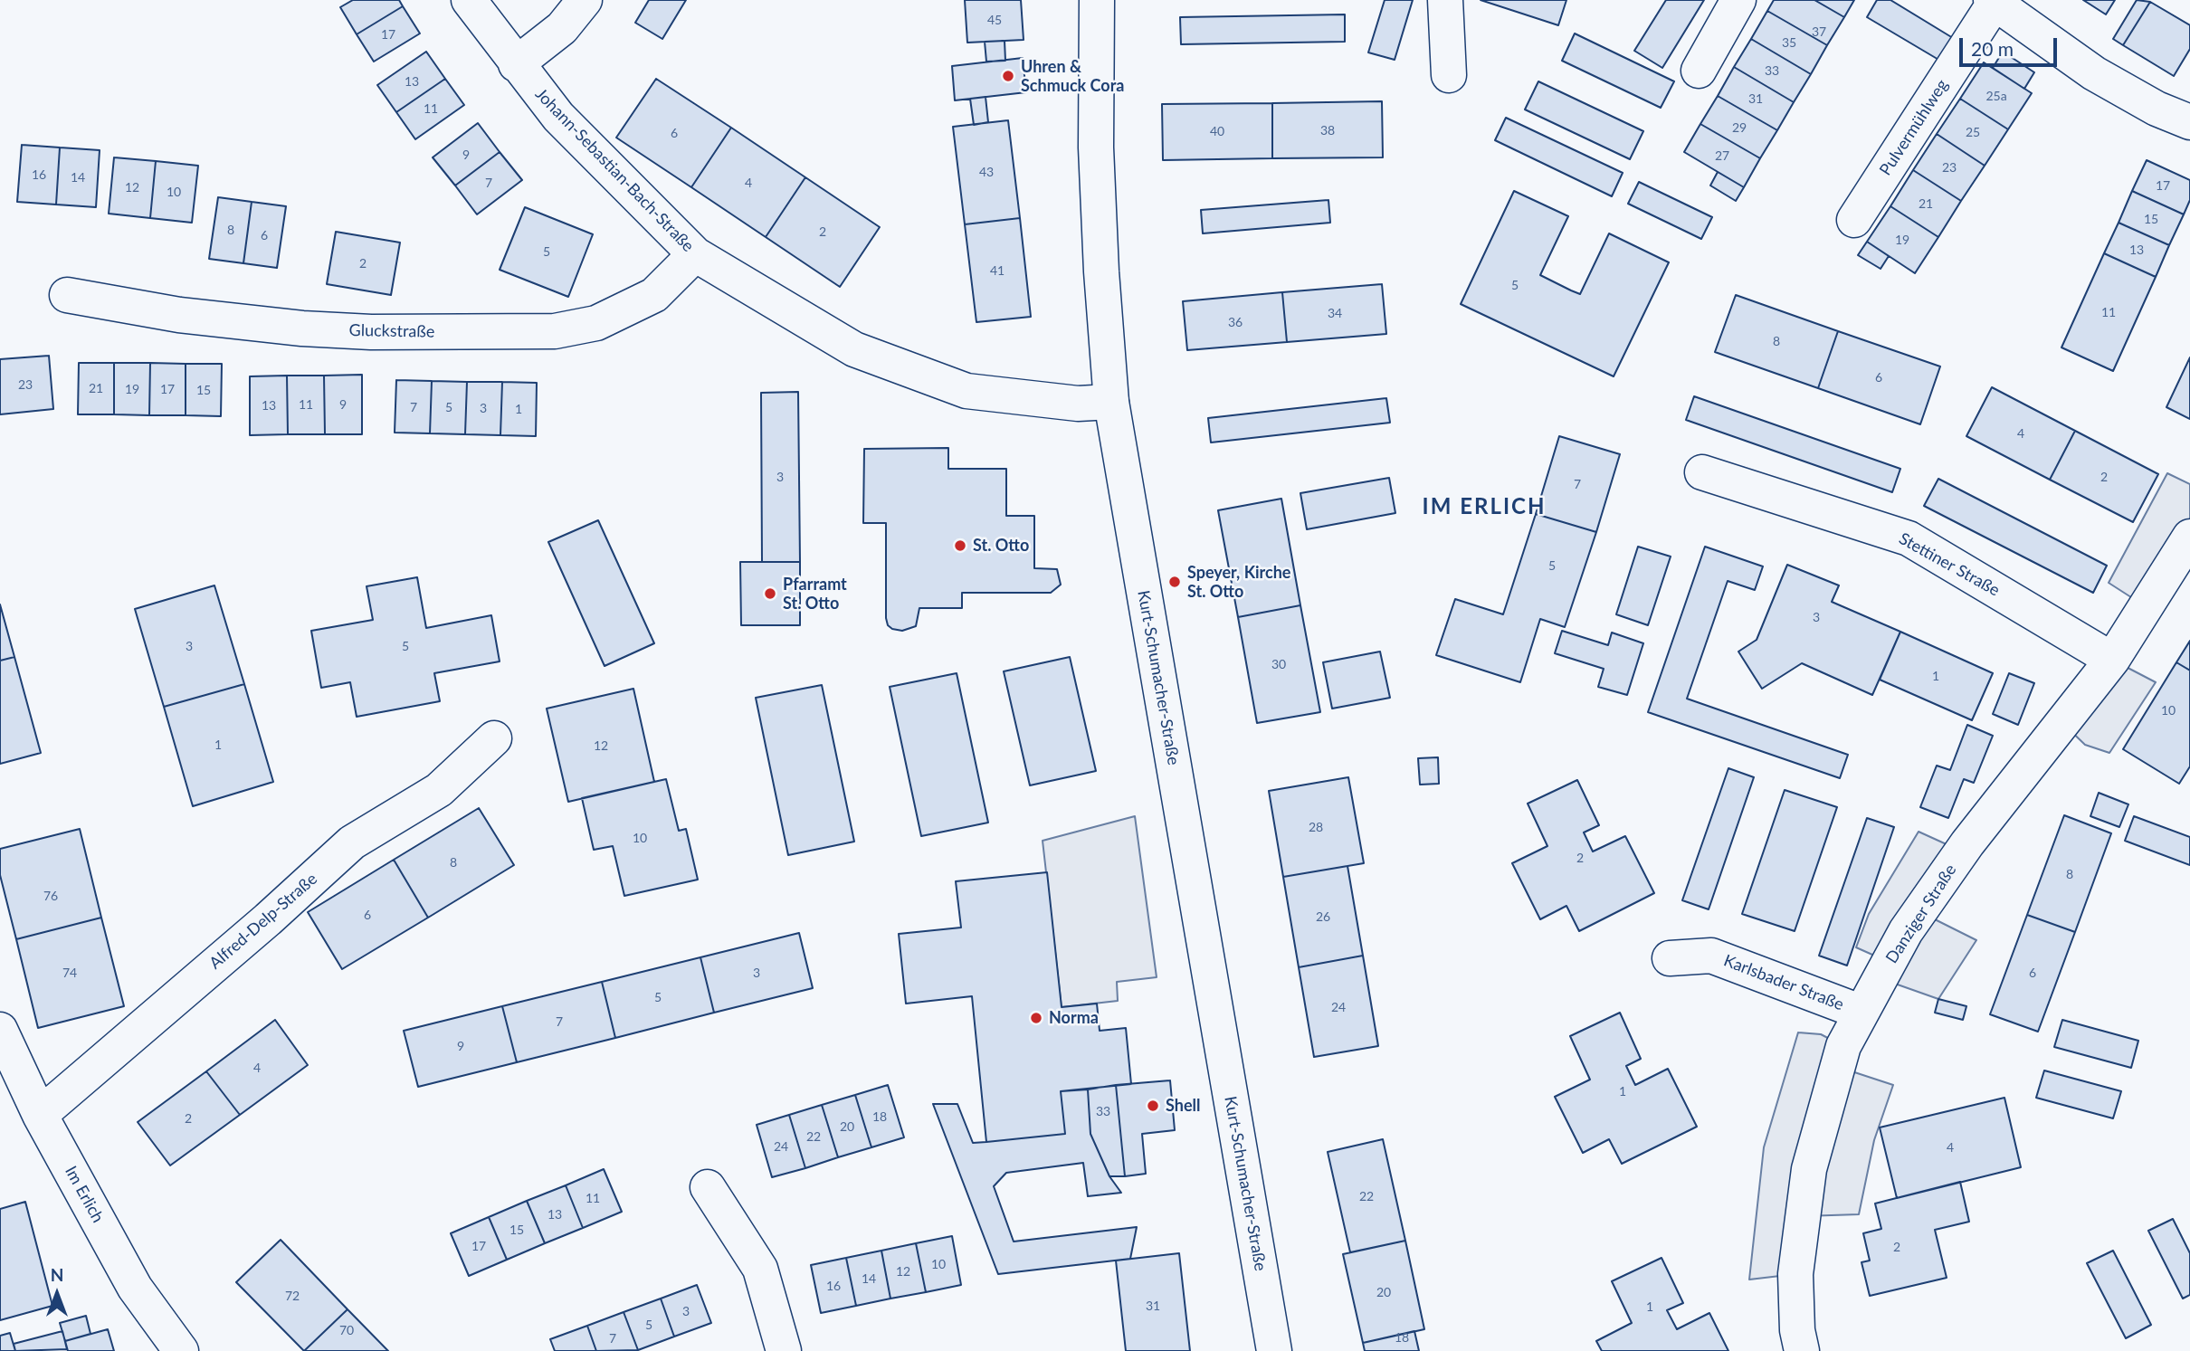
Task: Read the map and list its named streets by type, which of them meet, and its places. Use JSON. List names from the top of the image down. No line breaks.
{"streets":{"street":["Pulvermühlweg","Johann-Sebastian-Bach-Straße","Gluckstraße","Stettiner Straße","Kurt-Schumacher-Straße","Danziger Straße","Alfred-Delp-Straße","Karlsbader Straße","Im Erlich"]},"crossings":[["Johann-Sebastian-Bach-Straße","Gluckstraße"],["Johann-Sebastian-Bach-Straße","Kurt-Schumacher-Straße"],["Stettiner Straße","Danziger Straße"],["Danziger Straße","Karlsbader Straße"],["Alfred-Delp-Straße","Im Erlich"]],"districts":["IM ERLICH"],"places":["Uhren & Schmuck Cora","St. Otto","Speyer, Kirche St. Otto","Pfarramt St. Otto","Norma","Shell"],"house_numbers":["45","37","17","35","33","13","25a","31","11","29","38","40","25","6","9","27","23","43","16","14","7","4","17","12","10","21","15","8","2","6","19","13","5","2","41","5","11","34","36","8","6","23","21","19","17","15","11","9","13","7","5","3","1","4","3","2","7","5","3","3","5","30","1","10","1","12","28","10","2","8","8","76","6","26","74","3","6","5","24","7","9","4","1","33","18","2","20","22","24","4","22","11","13","15","17","2","10","12","14","16","20","72","31","1","3","5","70","18","7"],"scale_bar":"20 m","north":"top"}
